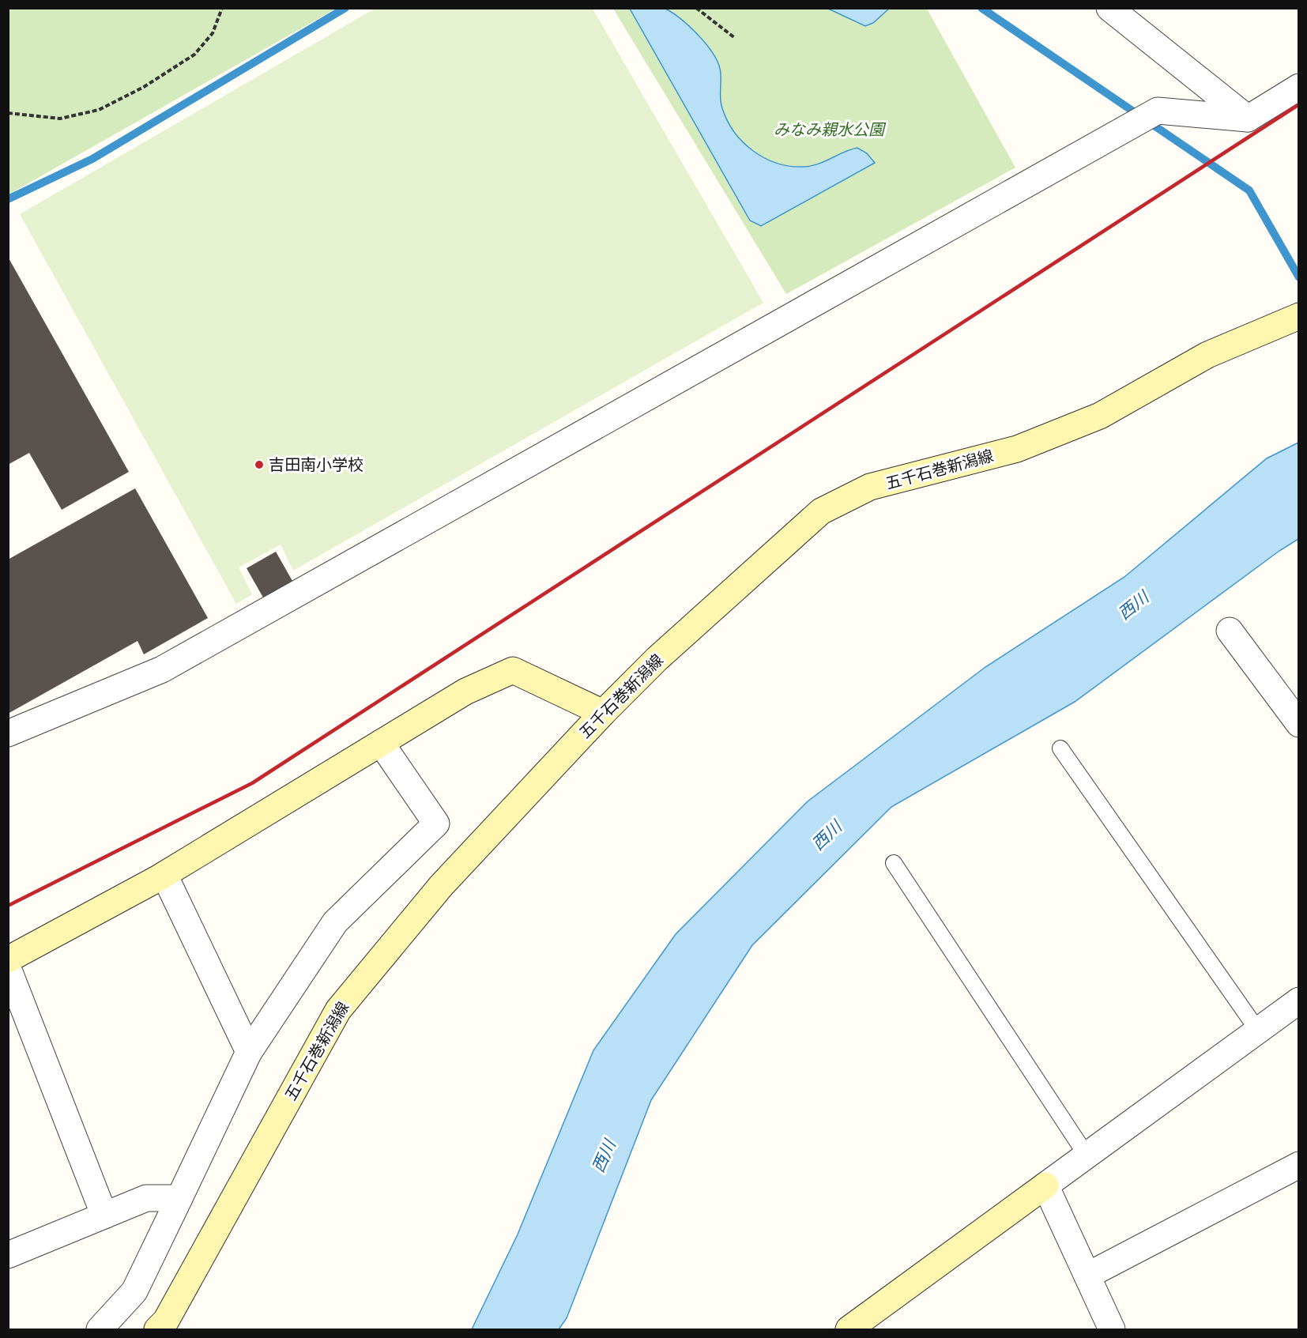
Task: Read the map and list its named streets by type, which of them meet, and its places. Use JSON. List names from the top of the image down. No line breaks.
{"streets":{"main road":["五千石巻新潟線"]},"water":["西川"],"parks":["みなみ親水公園"],"places":["吉田南小学校"]}
